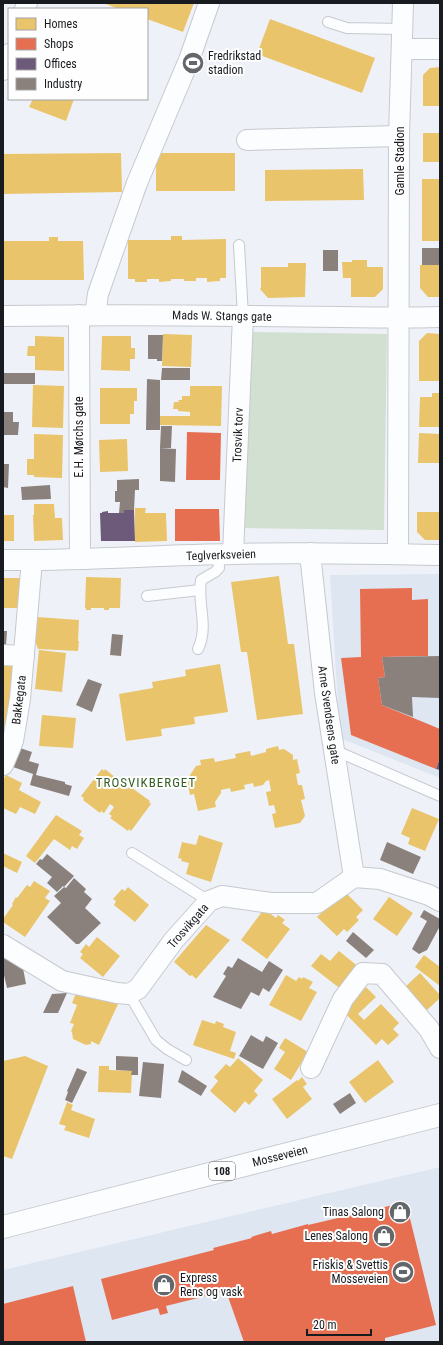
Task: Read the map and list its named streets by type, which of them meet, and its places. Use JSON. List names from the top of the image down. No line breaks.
{"streets":{"main road":["Mosseveien","108"],"street":["Gamle Stadion","Mads W. Stangs gate","Trosvik torv","E.H. Mørchs gate","Teglverksveien","Bakkegata","Arne Svendsens gate","Trosvikgata"]},"crossings":[["Gamle Stadion","Mads W. Stangs gate"],["Mads W. Stangs gate","Trosvik torv"],["Mads W. Stangs gate","E.H. Mørchs gate"],["Trosvik torv","Teglverksveien"],["E.H. Mørchs gate","Teglverksveien"],["Teglverksveien","Bakkegata"],["Teglverksveien","Arne Svendsens gate"],["Arne Svendsens gate","Trosvikgata"]],"districts":["TROSVIKBERGET"],"places":{"sports":["Fredrikstad stadion","Friskis & Svettis Mosseveien"],"shop":["Tinas Salong","Lenes Salong","Express Rens og vask"]},"legend":["Homes","Shops","Offices","Industry"],"scale_bar":"20 m"}
